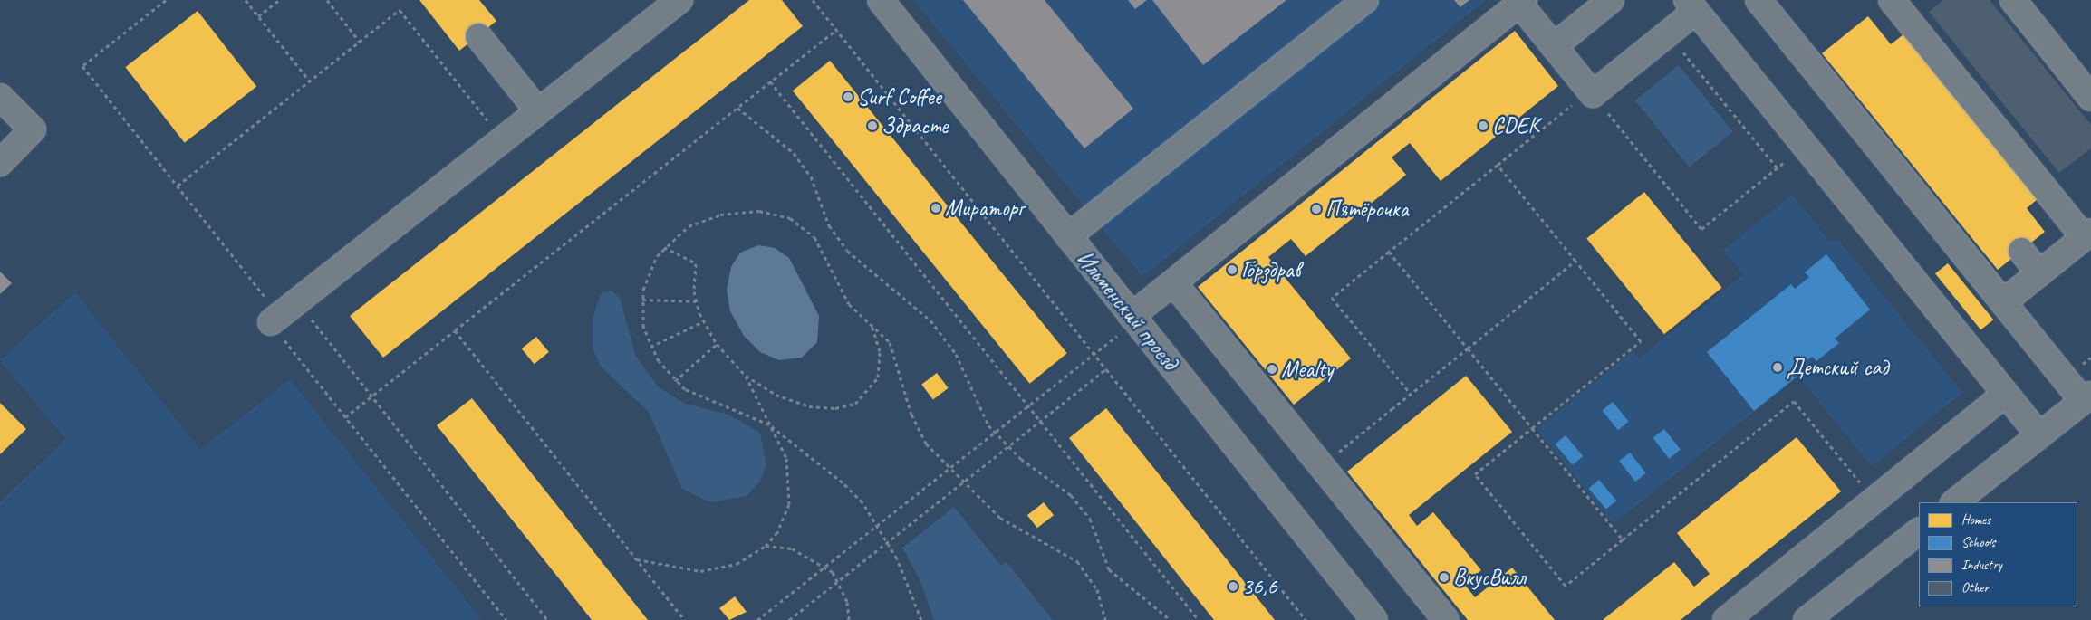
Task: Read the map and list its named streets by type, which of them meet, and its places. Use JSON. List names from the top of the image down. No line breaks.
{"streets":{"street":["Ильменский проезд"]},"places":["Surf Coffee","Здрасте","CDEK","Мираторг","Пятёрочка","Горздрав","Детский сад","Mealty","ВкусВилл","36,6"],"legend":["Homes","Schools","Industry","Other"]}
